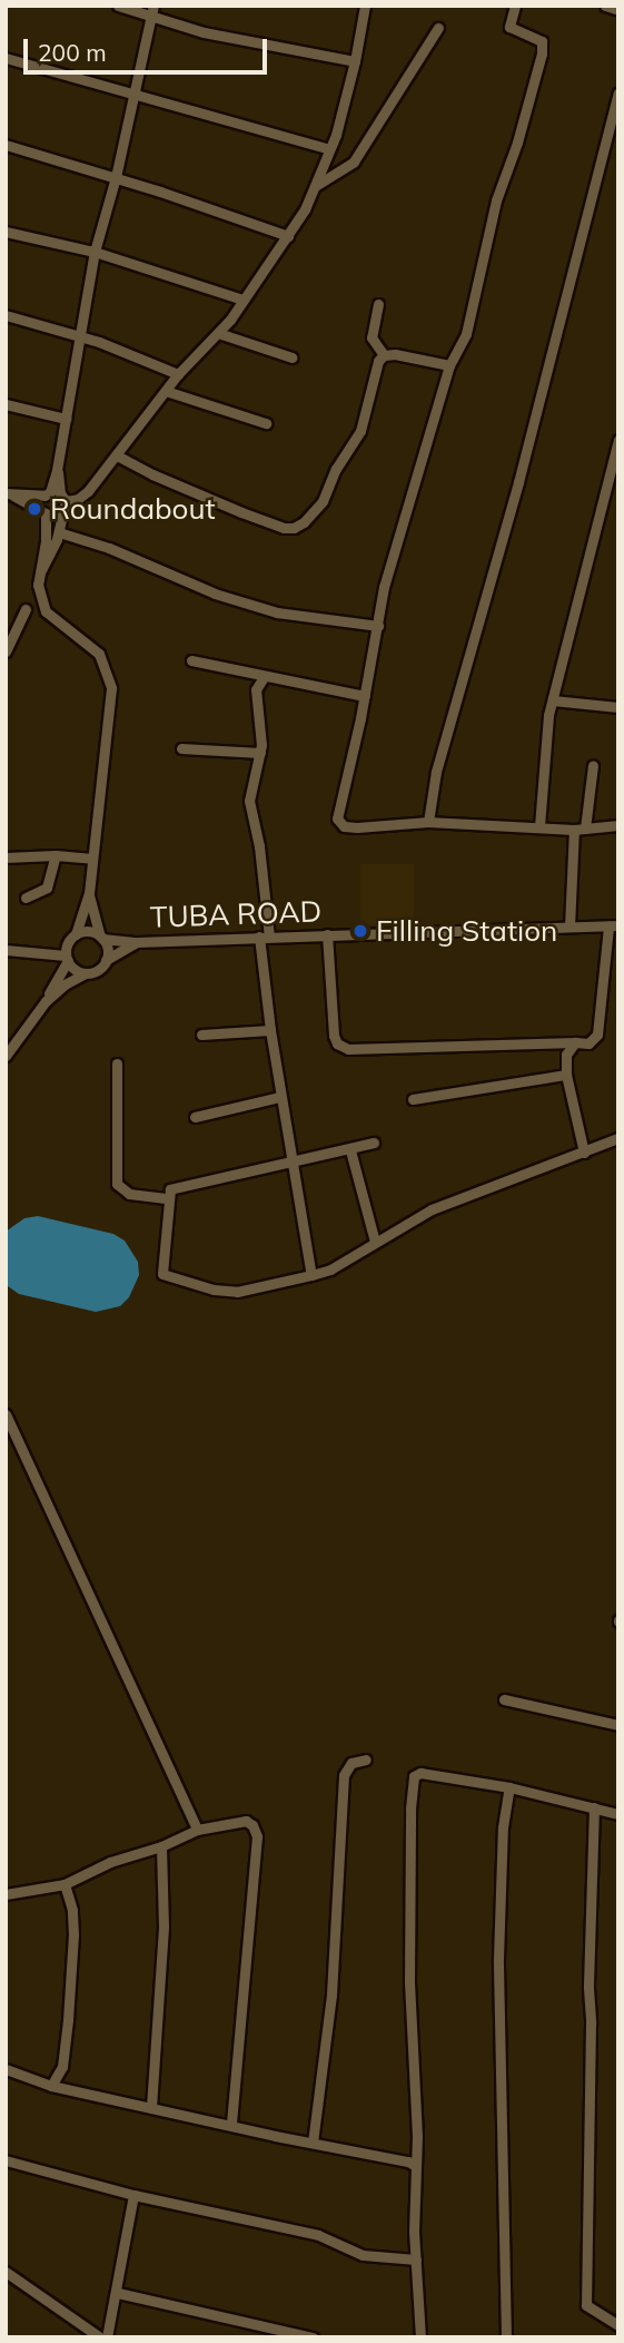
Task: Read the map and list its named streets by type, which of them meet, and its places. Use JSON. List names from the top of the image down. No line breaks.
{"streets":{"street":["TUBA ROAD"]},"places":["Roundabout","Filling Station"],"scale_bar":"200 m"}
